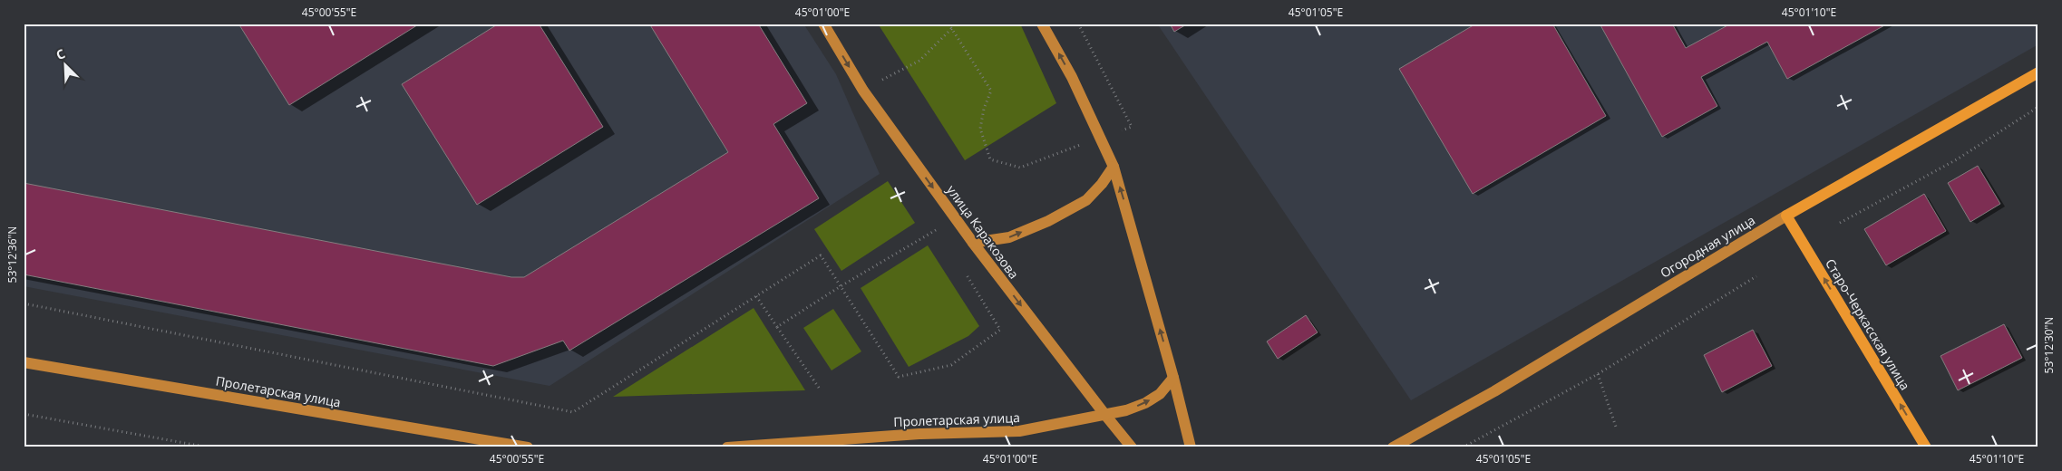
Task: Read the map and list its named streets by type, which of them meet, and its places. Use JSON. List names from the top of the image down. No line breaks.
{"streets":{"main road":["улица Каракозова","Огородная улица","Старо-Черкасская улица","Пролетарская улица"]},"crossings":[["улица Каракозова","Пролетарская улица"],["Огородная улица","Старо-Черкасская улица"]],"one_way":["улица Каракозова","Старо-Черкасская улица"],"north":"top left","coordinates":["45°00'55\"E","45°01'00\"E","45°01'05\"E","45°01'10\"E","53°12'36\"N","53°12'30\"N"]}
